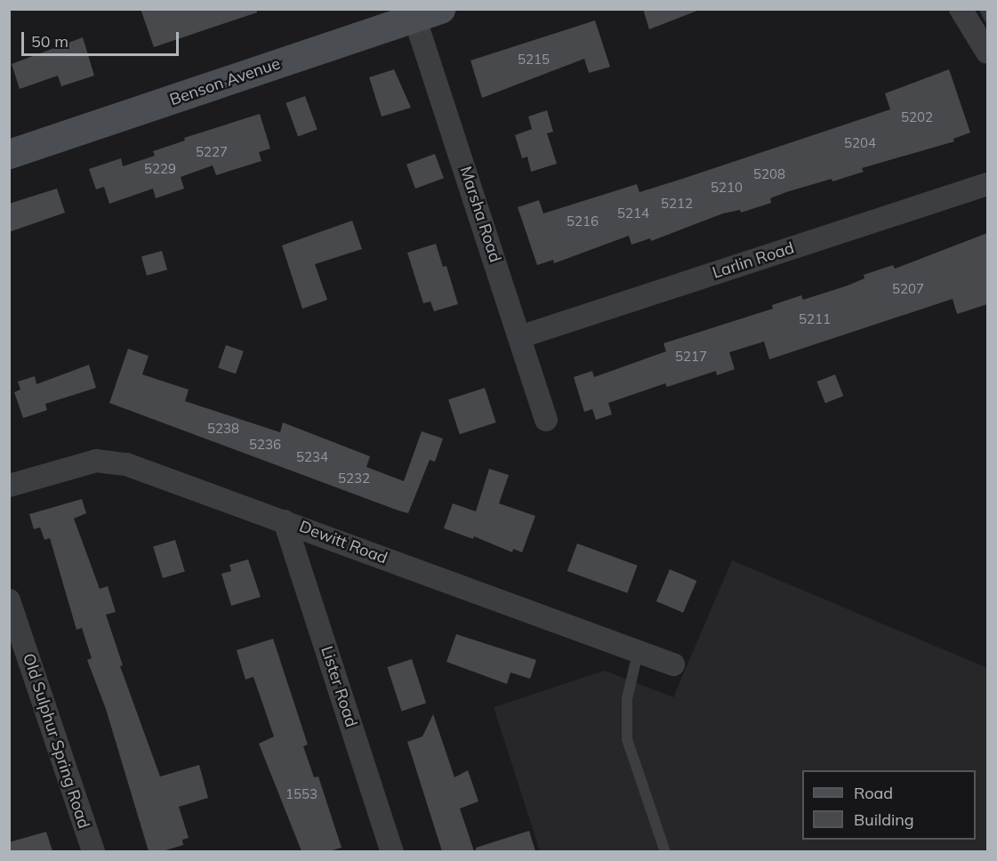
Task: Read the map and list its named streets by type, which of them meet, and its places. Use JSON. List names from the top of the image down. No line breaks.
{"streets":{"street":["Benson Avenue","Marsha Road","Larlin Road","Dewitt Road","Lister Road","Old Sulphur Spring Road"]},"crossings":[["Benson Avenue","Marsha Road"],["Marsha Road","Larlin Road"],["Dewitt Road","Lister Road"]],"house_numbers":["5215","5202","5204","5227","5229","5208","5210","5212","5214","5216","5207","5211","5217","5238","5236","5234","5232","1553"],"legend":["Road","Building"],"scale_bar":"50 m"}
